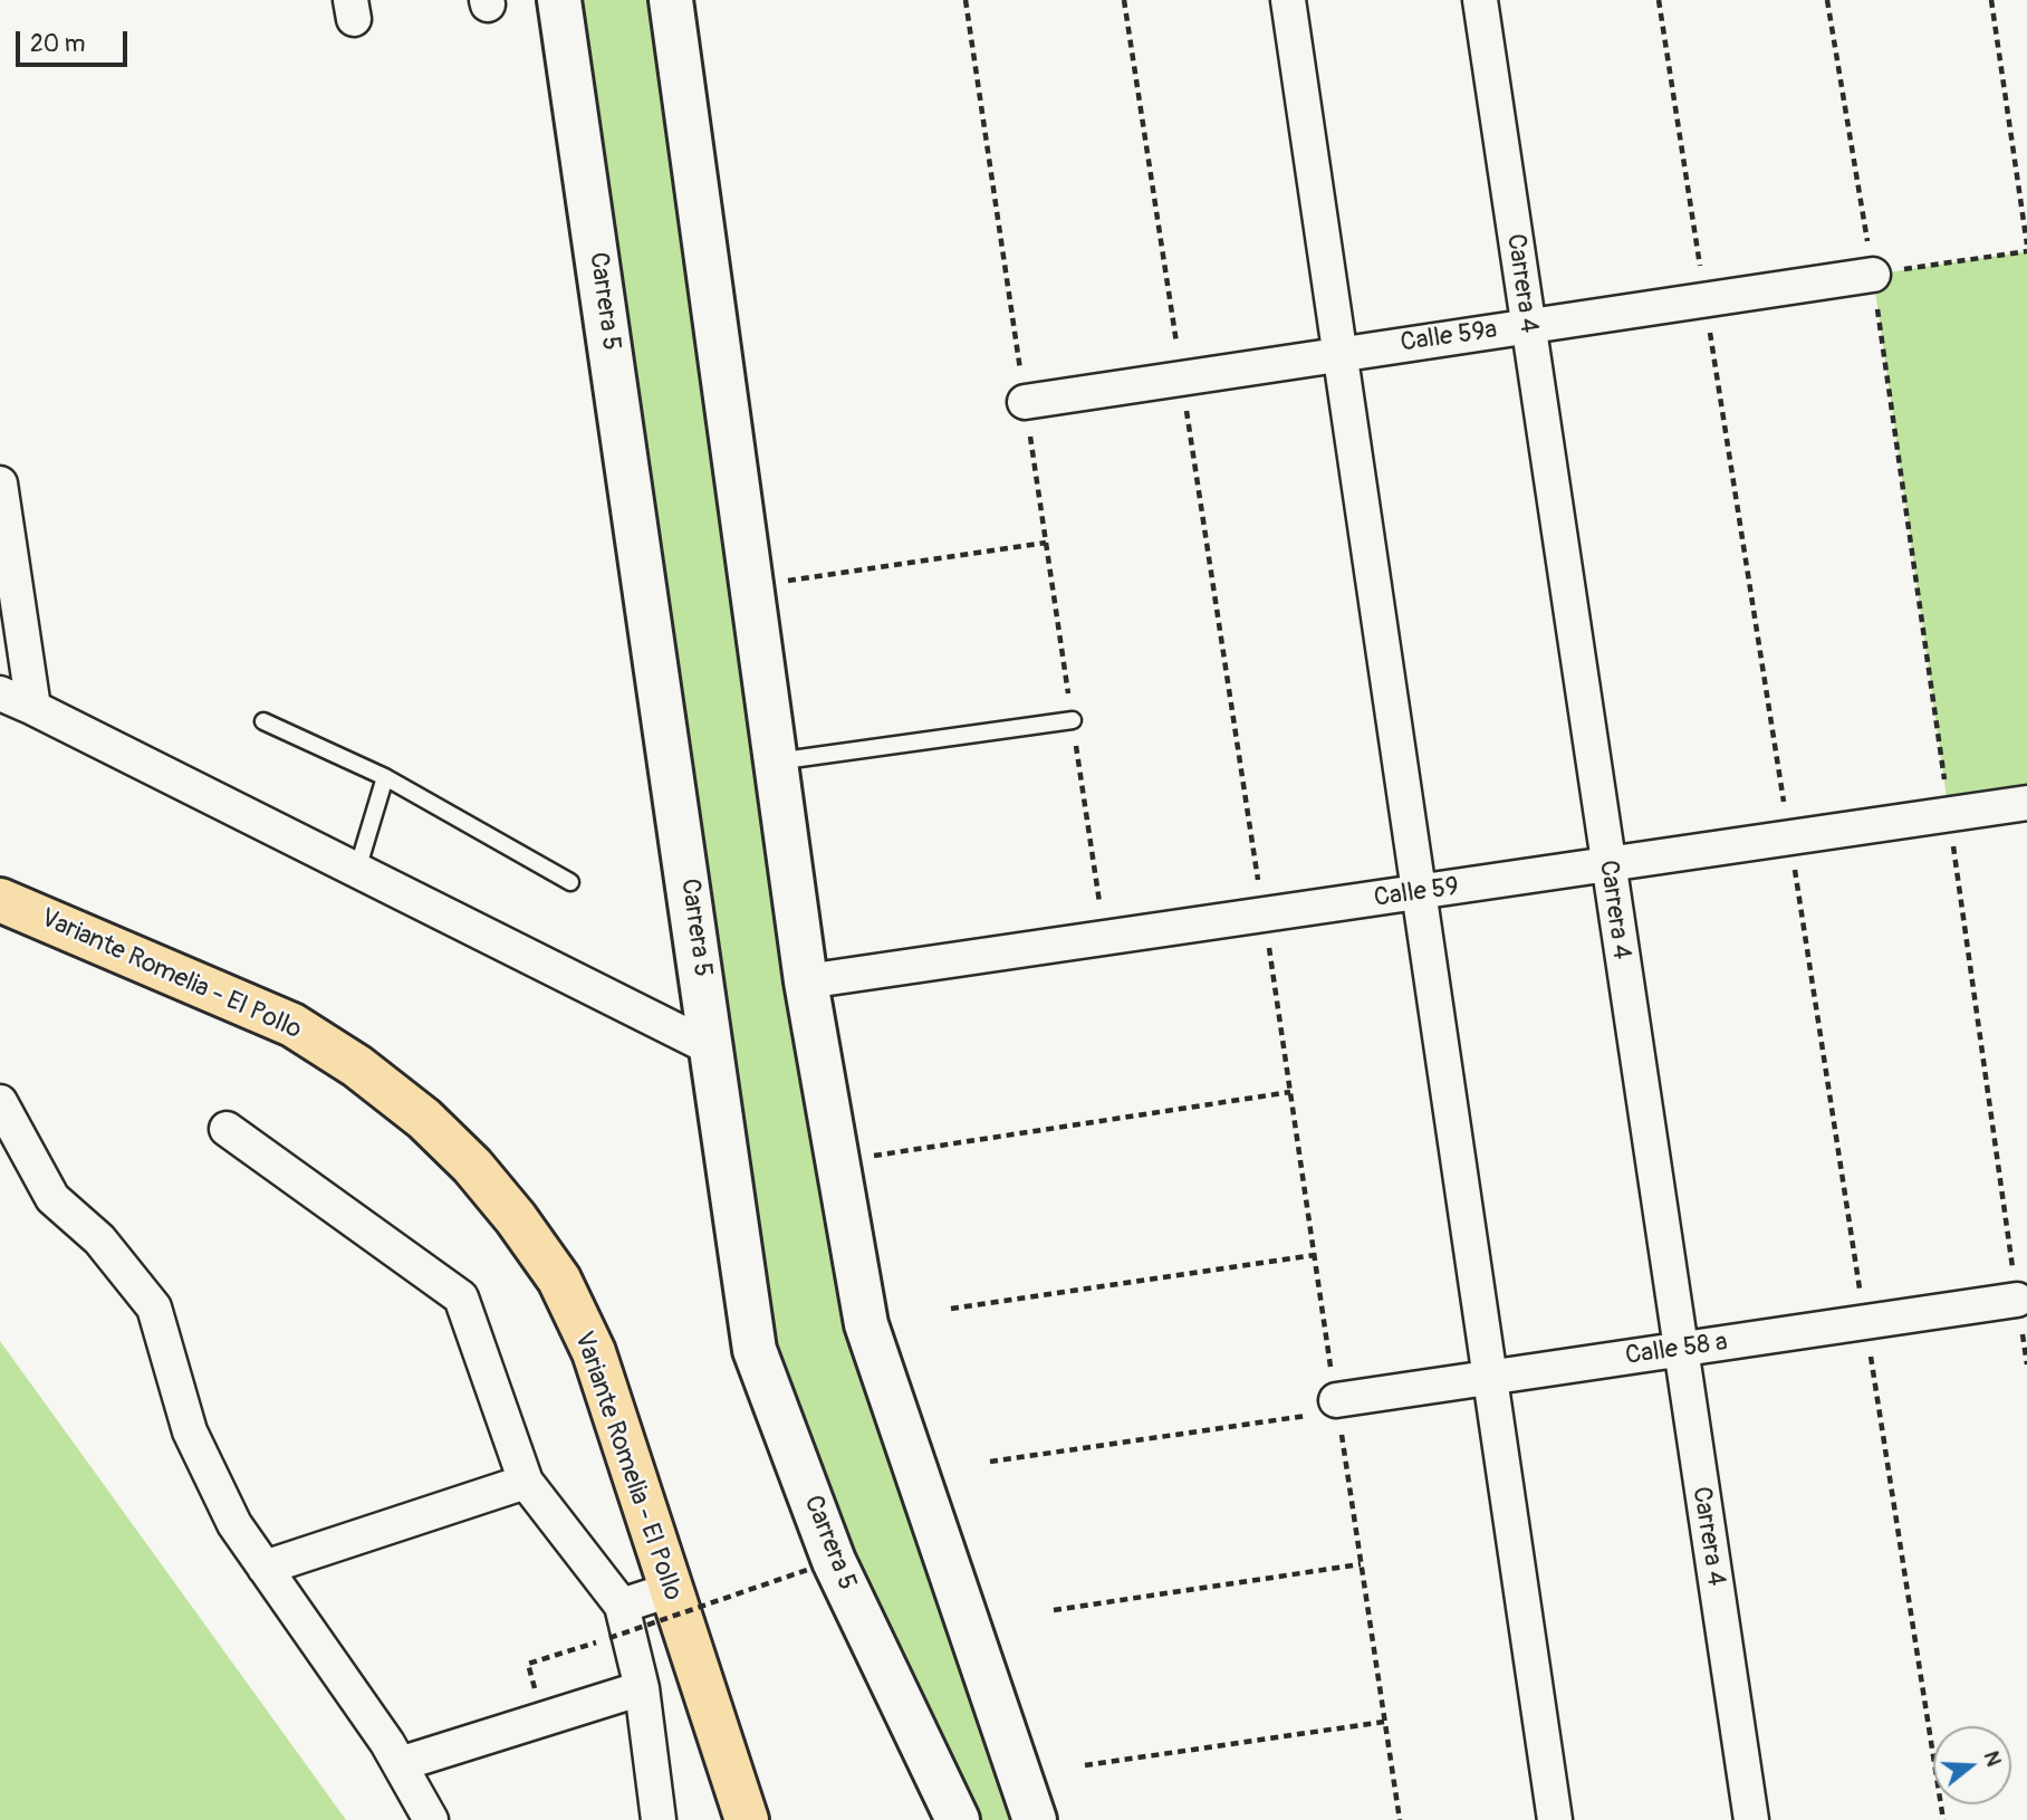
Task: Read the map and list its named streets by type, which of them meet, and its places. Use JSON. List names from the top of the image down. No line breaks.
{"streets":{"highway":["Variante Romelia - El Pollo"],"main road":["Carrera 5"],"street":["Carrera 4","Calle 59a","Calle 59","Calle 58 a"]},"crossings":[["Carrera 4","Calle 59a"],["Carrera 4","Calle 59"],["Carrera 4","Calle 58 a"]],"scale_bar":"20 m","north":"right"}
